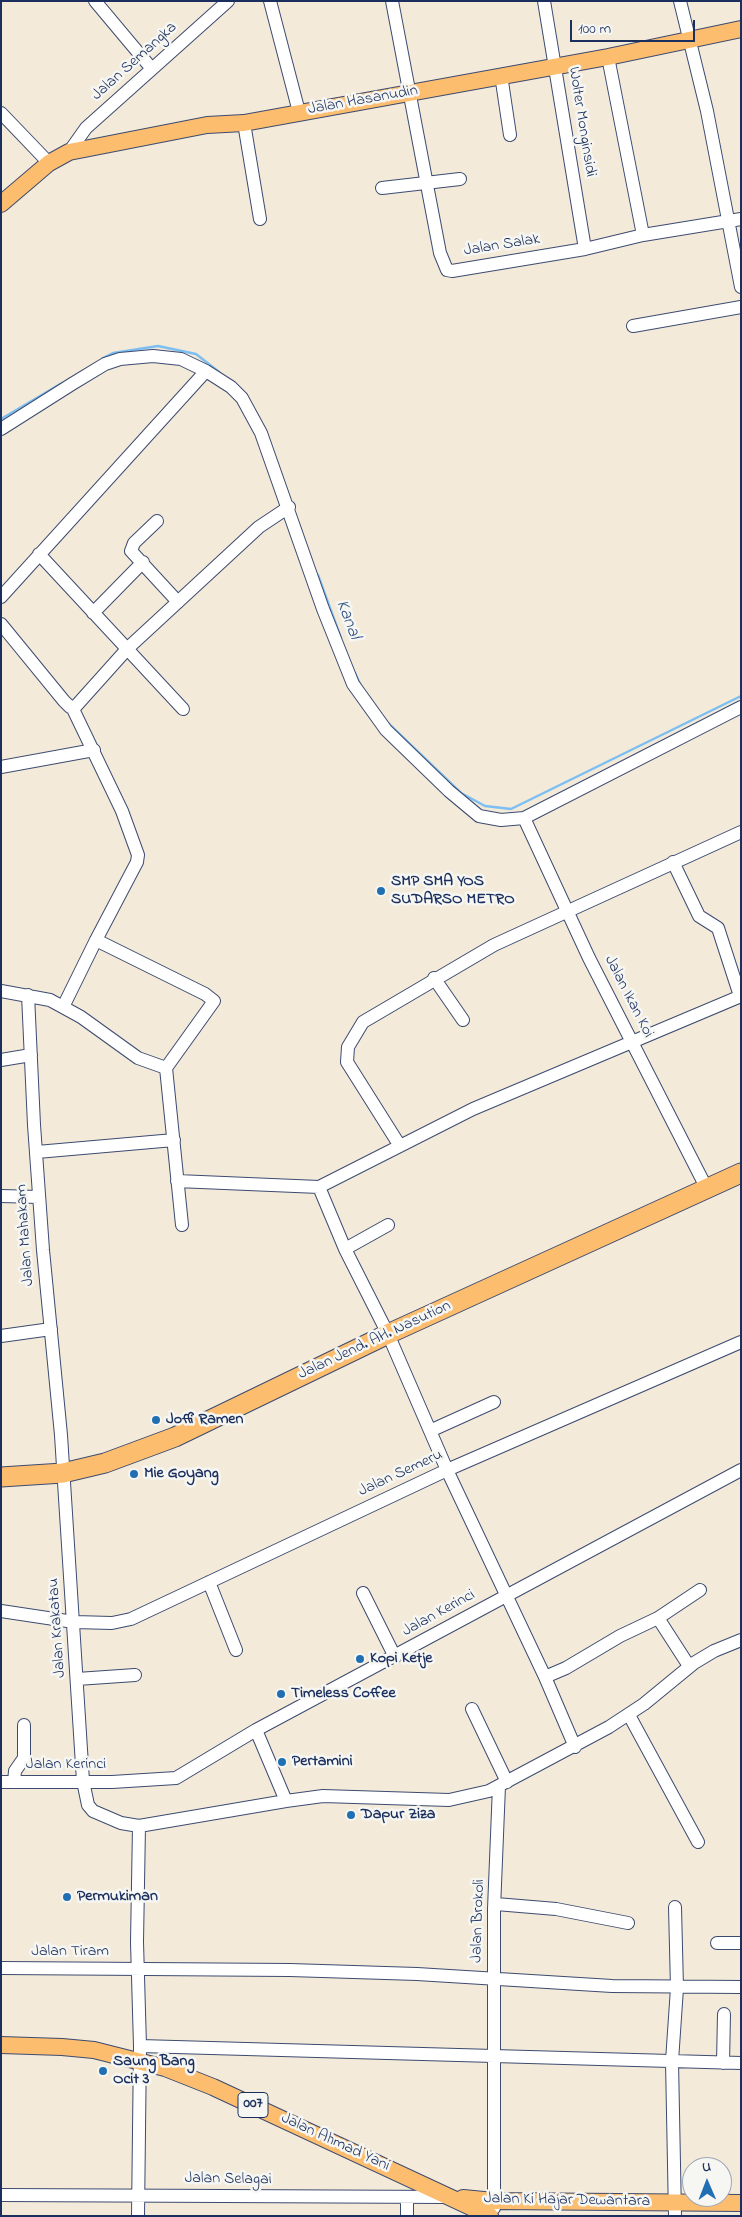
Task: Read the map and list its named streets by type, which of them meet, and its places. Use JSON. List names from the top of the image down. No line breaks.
{"streets":{"highway":["Jalan Jend. AH. Nasution"],"main road":["Jalan Hasanudin","007","Jalan Ahmad Yani","Jalan Ki Hajar Dewantara"],"street":["Jalan Semangka","Wolter Monginsidi","Jalan Salak","Jalan Ikan Koi","Jalan Mahakam","Jalan Semeru","Jalan Kerinci","Jalan Krakatau","Jalan Brokoli","Jalan Tiram","Jalan Selagai"]},"crossings":[["Jalan Semangka","Jalan Hasanudin"],["Jalan Hasanudin","Wolter Monginsidi"],["Jalan Hasanudin","Jalan Salak"],["Wolter Monginsidi","Jalan Salak"],["Jalan Ikan Koi","Jalan Jend. AH. Nasution"],["Jalan Mahakam","Jalan Jend. AH. Nasution"],["Jalan Mahakam","Jalan Krakatau"],["Jalan Jend. AH. Nasution","Jalan Krakatau"],["Jalan Semeru","Jalan Krakatau"],["Jalan Kerinci","Jalan Krakatau"],["Jalan Brokoli","Jalan Tiram"],["Jalan Brokoli","Jalan Ahmad Yani"],["Jalan Brokoli","Jalan Ki Hajar Dewantara"],["Jalan Ahmad Yani","Jalan Selagai"],["Jalan Ahmad Yani","Jalan Ki Hajar Dewantara"]],"water":["Kanal"],"places":["SMP SMA YOS SUDARSO METRO","Joffi Ramen","Mie Goyang","Kopi Ketje","Timeless Coffee","Pertamini","Dapur Ziza","Permukiman","Saung Bang Ocit 3"],"scale_bar":"100 m","north":"top"}
